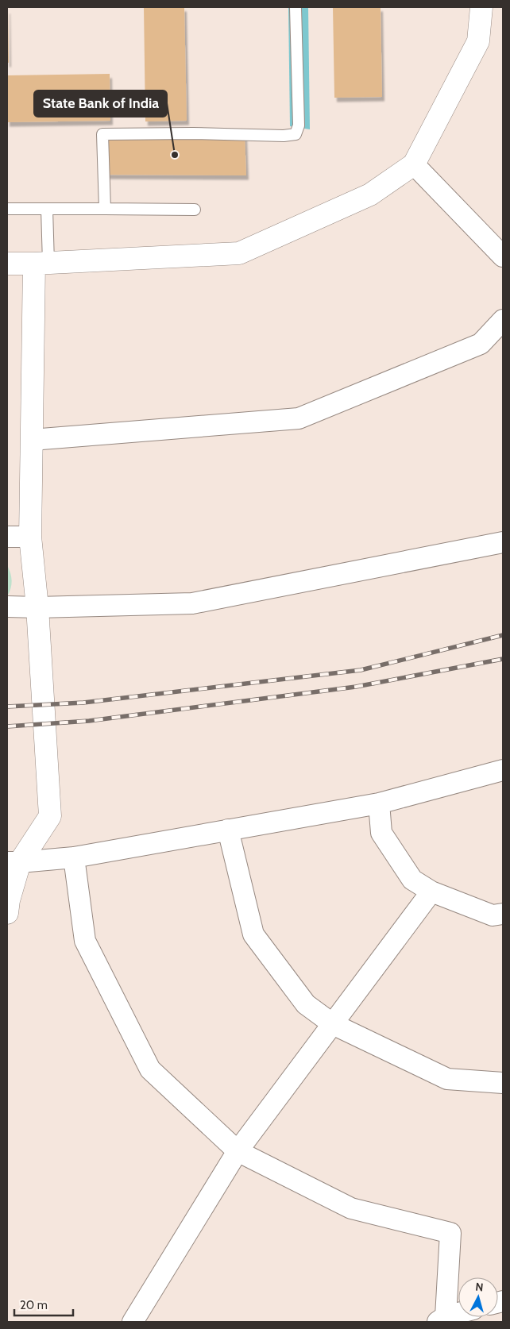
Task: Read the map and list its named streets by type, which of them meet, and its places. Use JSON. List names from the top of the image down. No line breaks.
{"places":["State Bank of India"],"scale_bar":"20 m","north":"top"}
